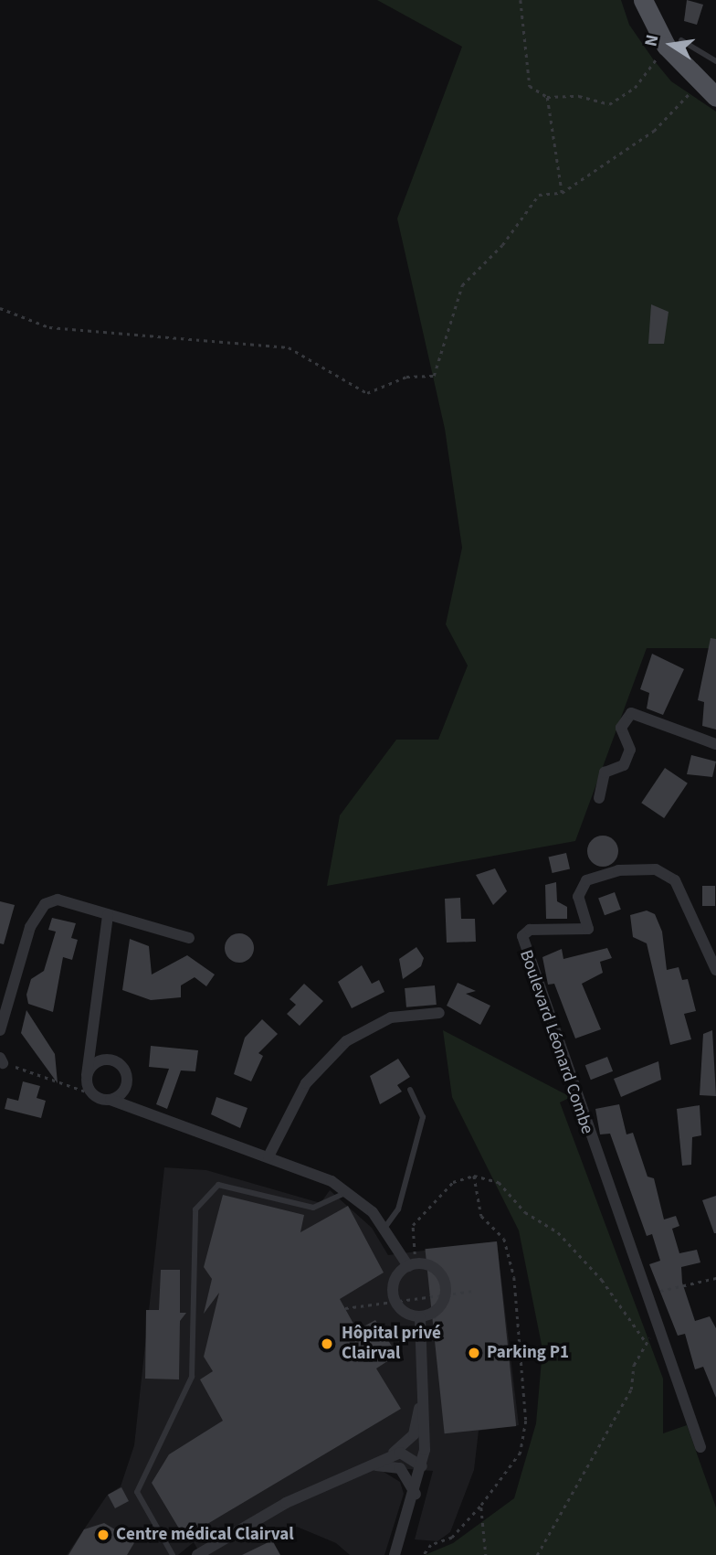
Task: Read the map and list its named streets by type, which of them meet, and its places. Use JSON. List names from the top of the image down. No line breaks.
{"streets":{"street":["Boulevard Léonard Combe"]},"places":["Hôpital privé Clairval","Parking P1","Centre médical Clairval"],"north":"left"}
